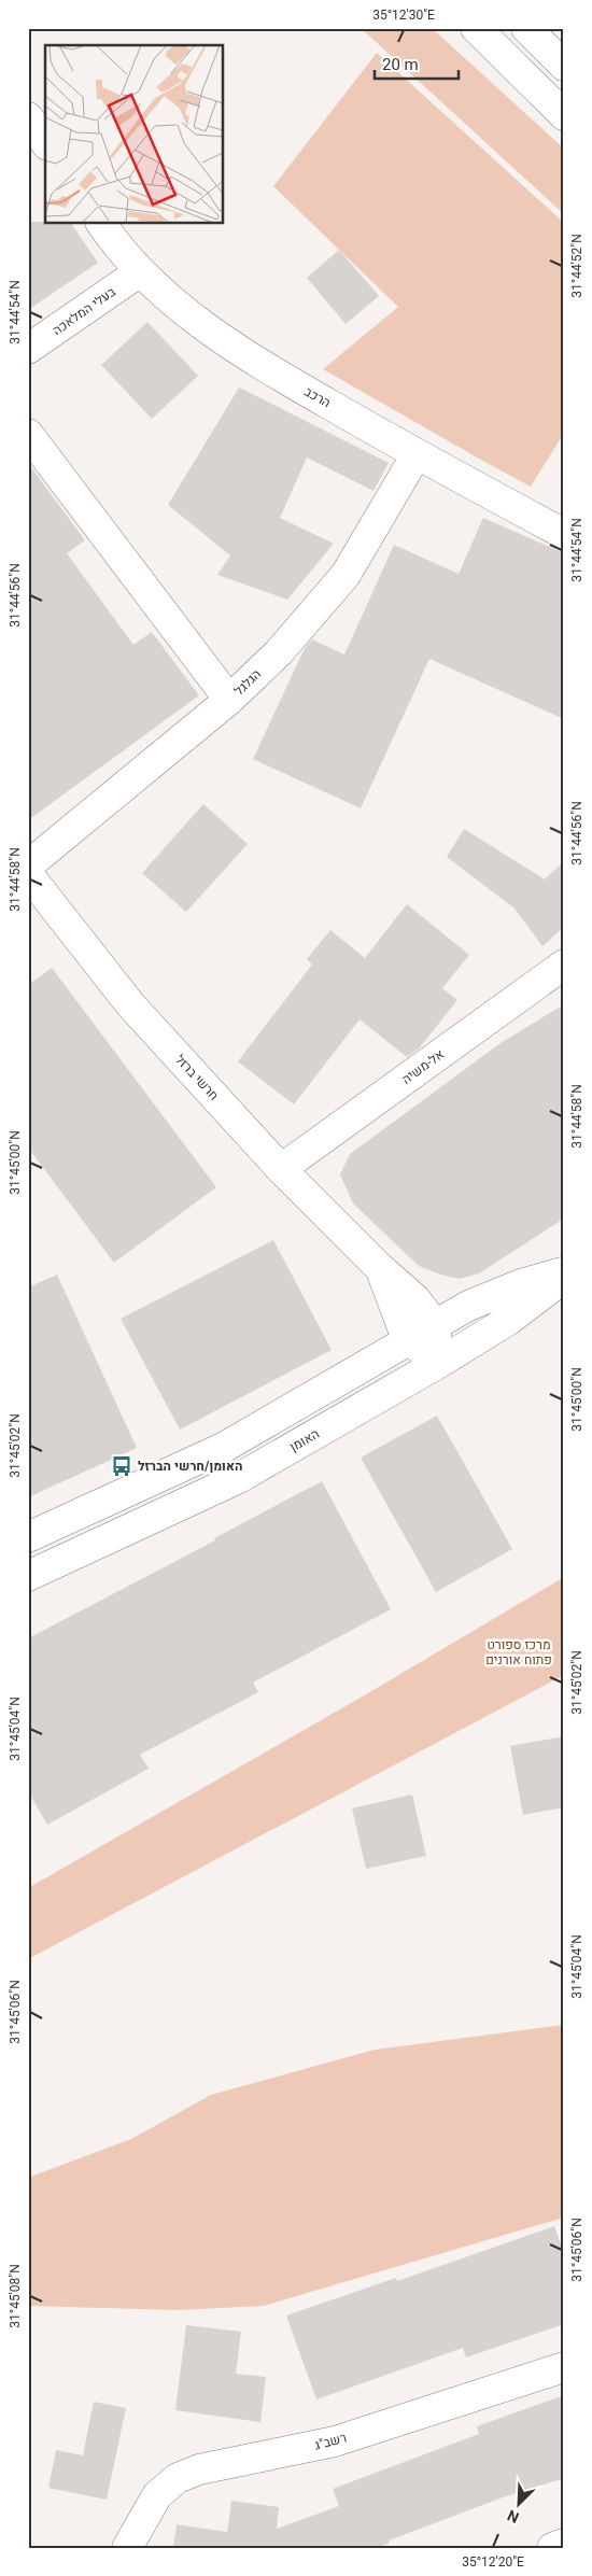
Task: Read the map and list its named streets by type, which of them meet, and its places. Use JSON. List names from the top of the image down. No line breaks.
{"streets":{"street":["בעלי המלאכה","הרכב","הגלגל","אל-משיה","חרשי ברזל","האומן","רשב\"ג"]},"crossings":[["בעלי המלאכה","הרכב"],["הרכב","הגלגל"],["אל-משיה","חרשי ברזל"],["חרשי ברזל","האומן"]],"parks":["מרכז ספורט פתוח אורנים"],"places":{"bus stop":["האומן/חרשי הברזל"]},"scale_bar":"20 m","north":"bottom left","coordinates":["35°12'30\"E","31°44'52\"N","31°44'54\"N","31°44'56\"N","31°44'58\"N","31°45'00\"N","31°45'02\"N","31°45'04\"N","31°45'06\"N","31°45'08\"N","35°12'20\"E"]}
